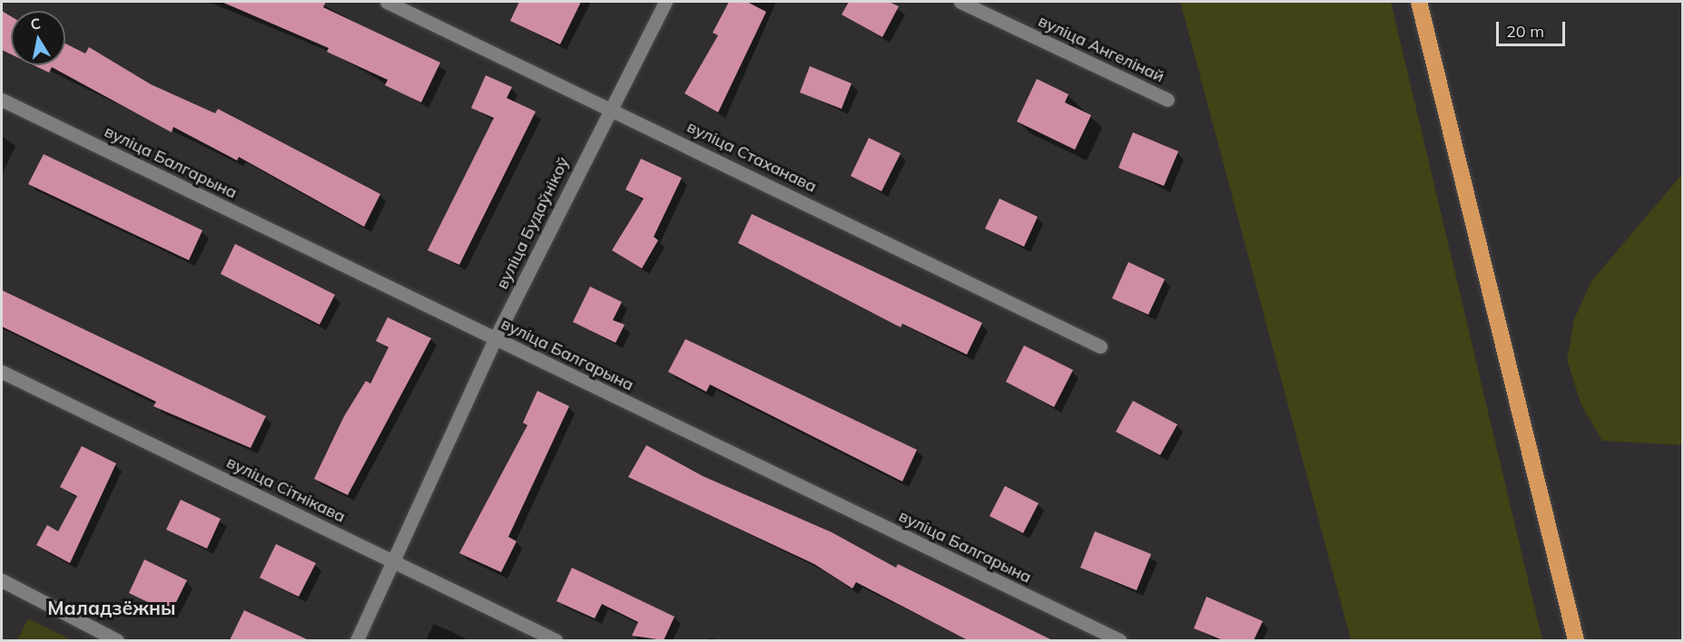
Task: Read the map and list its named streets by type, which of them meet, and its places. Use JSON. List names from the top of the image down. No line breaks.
{"streets":{"street":["вуліца Ангелінай","вуліца Стаханава","вуліца Балгарына","вуліца Будаўнікоў","вуліца Сітнікава"]},"crossings":[["вуліца Стаханава","вуліца Будаўнікоў"],["вуліца Балгарына","вуліца Будаўнікоў"],["вуліца Будаўнікоў","вуліца Сітнікава"]],"districts":["Маладзёжны"],"scale_bar":"20 m","north":"top"}
